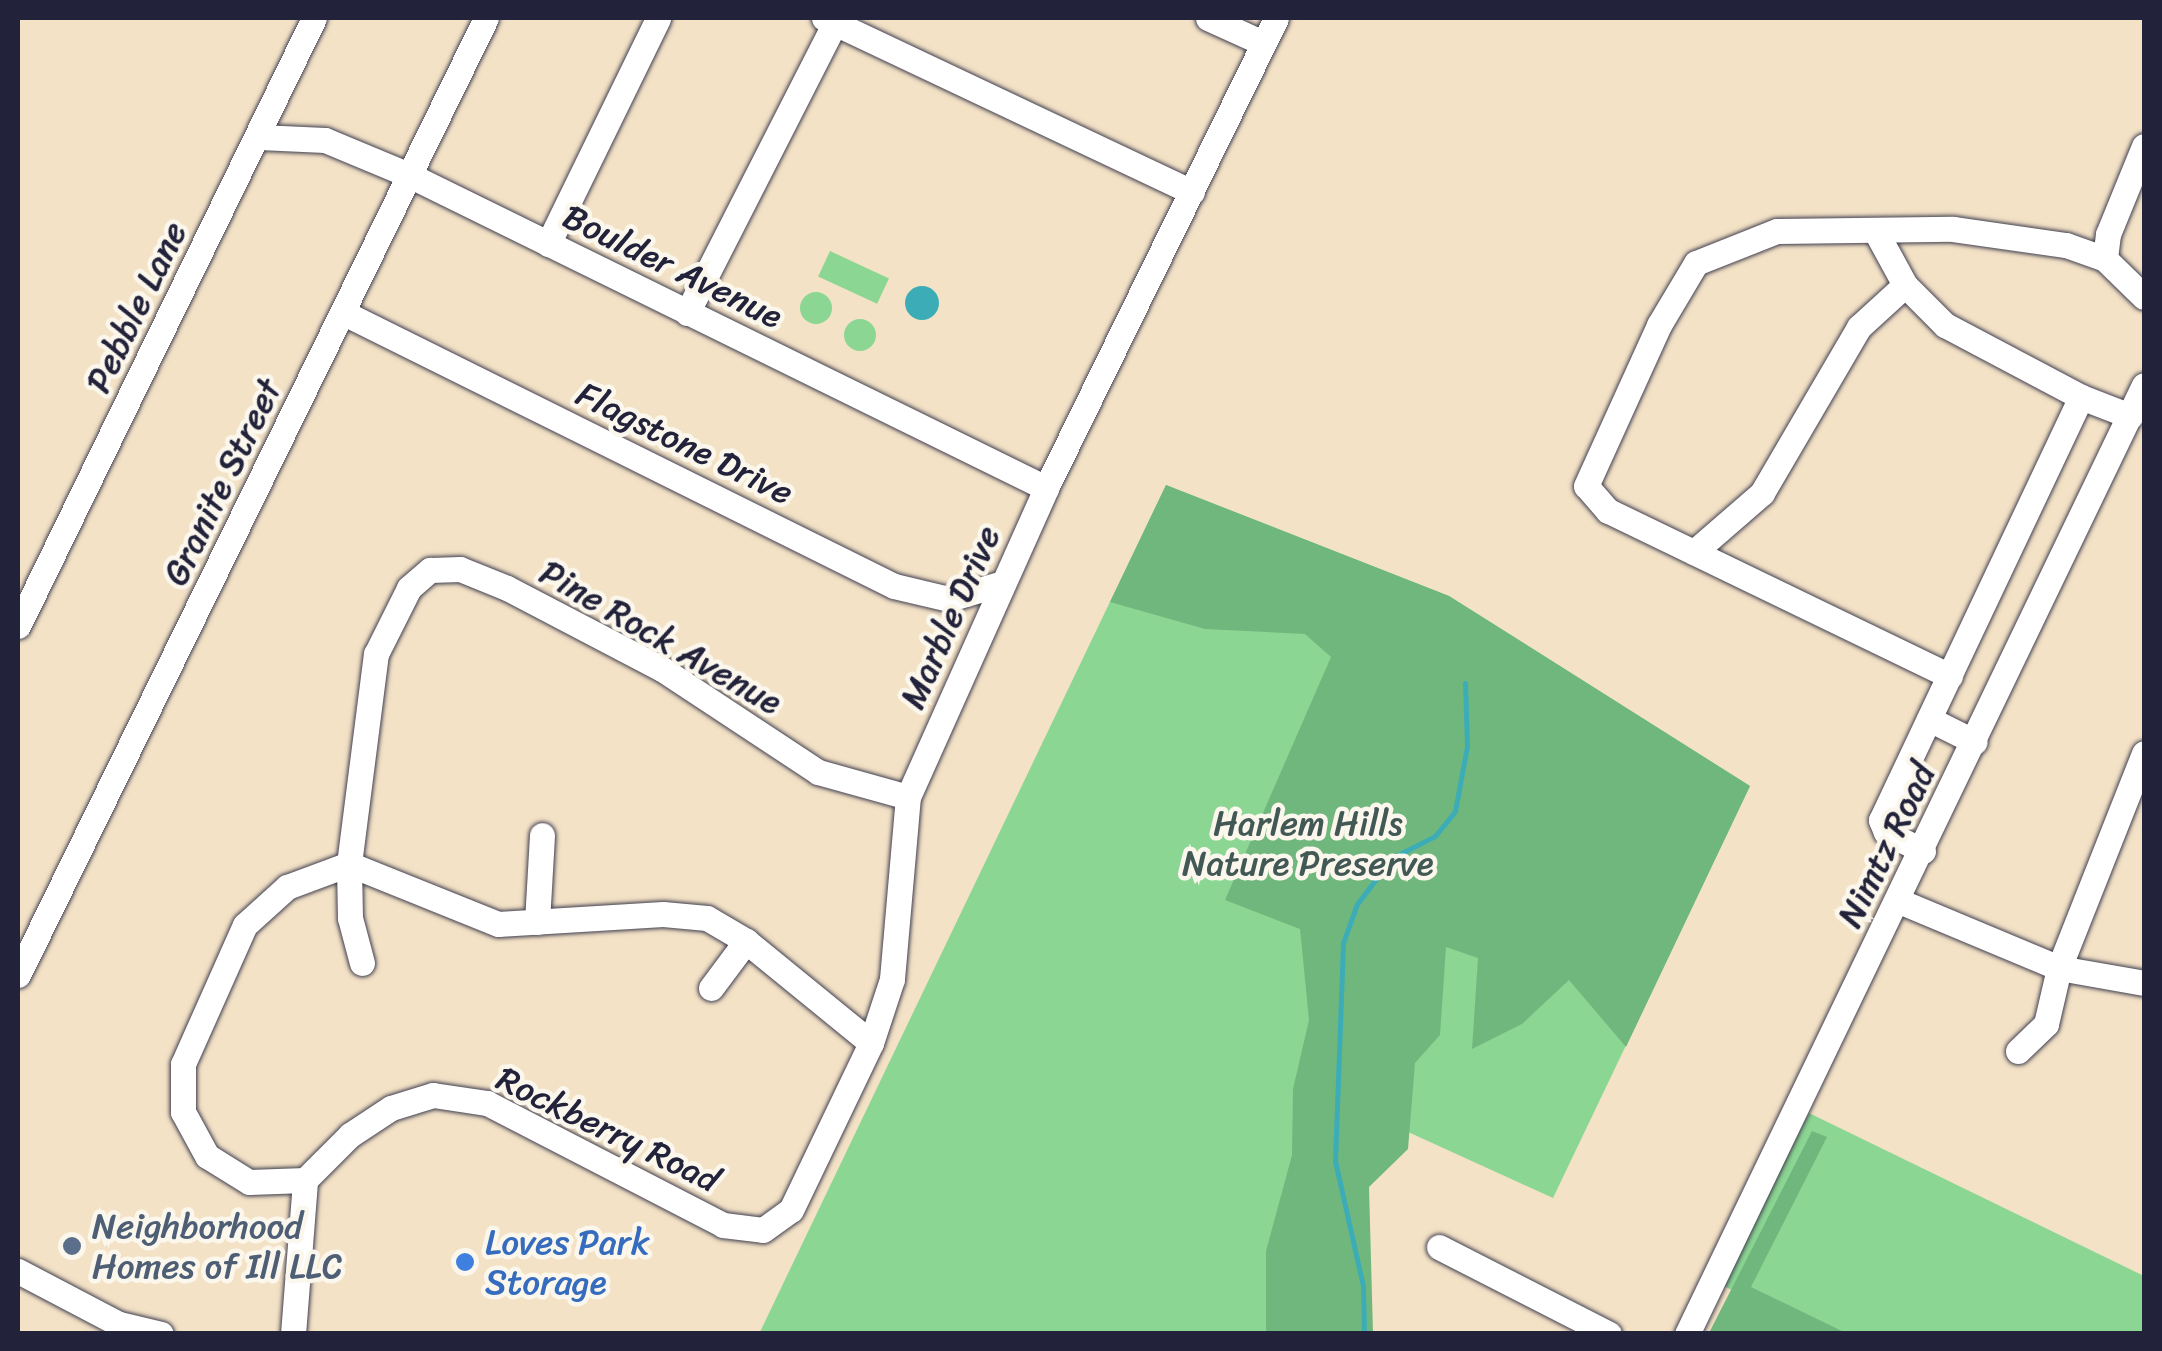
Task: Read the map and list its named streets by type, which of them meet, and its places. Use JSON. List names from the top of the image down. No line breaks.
{"streets":{"street":["Boulder Avenue","Pebble Lane","Flagstone Drive","Granite Street","Marble Drive","Pine Rock Avenue","Nimtz Road","Rockberry Road"]},"crossings":[["Boulder Avenue","Pebble Lane"],["Boulder Avenue","Granite Street"],["Boulder Avenue","Marble Drive"],["Flagstone Drive","Granite Street"],["Flagstone Drive","Marble Drive"],["Marble Drive","Pine Rock Avenue"],["Marble Drive","Rockberry Road"]],"parks":["Harlem Hills Nature Preserve"],"places":["Neighborhood Homes of Ill LLC","Loves Park Storage"]}
